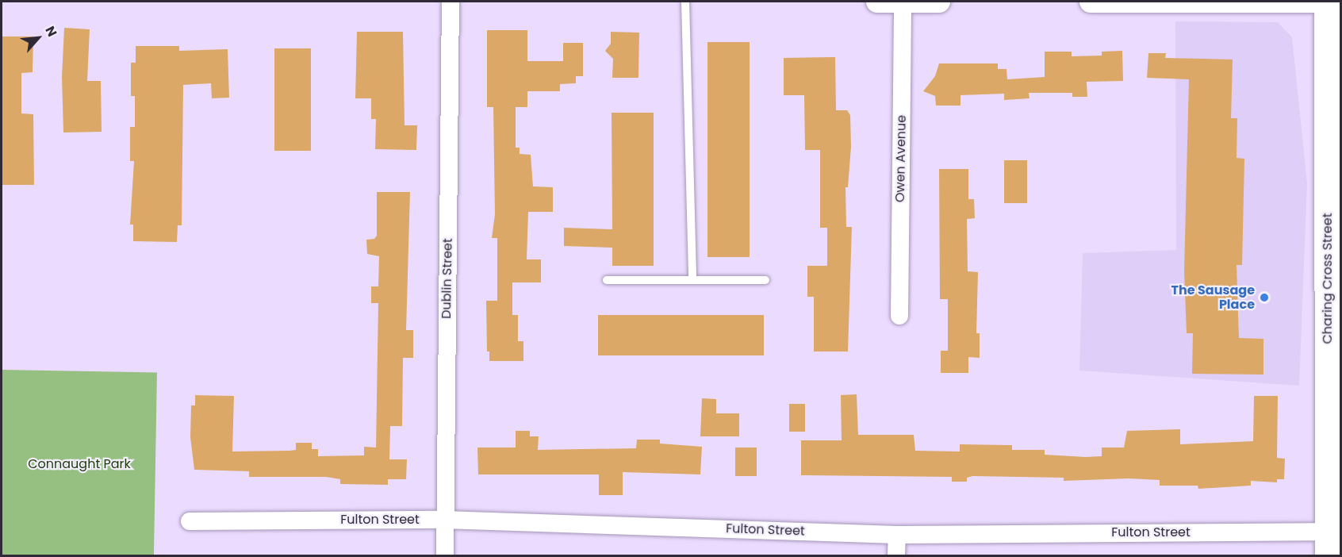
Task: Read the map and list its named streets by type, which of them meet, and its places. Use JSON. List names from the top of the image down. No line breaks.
{"streets":{"main road":["Charing Cross Street"],"street":["Owen Avenue","Dublin Street","Fulton Street"]},"crossings":[["Dublin Street","Fulton Street"],["Charing Cross Street","Fulton Street"]],"parks":["Connaught Park"],"places":["The Sausage Place"],"north":"top right"}
